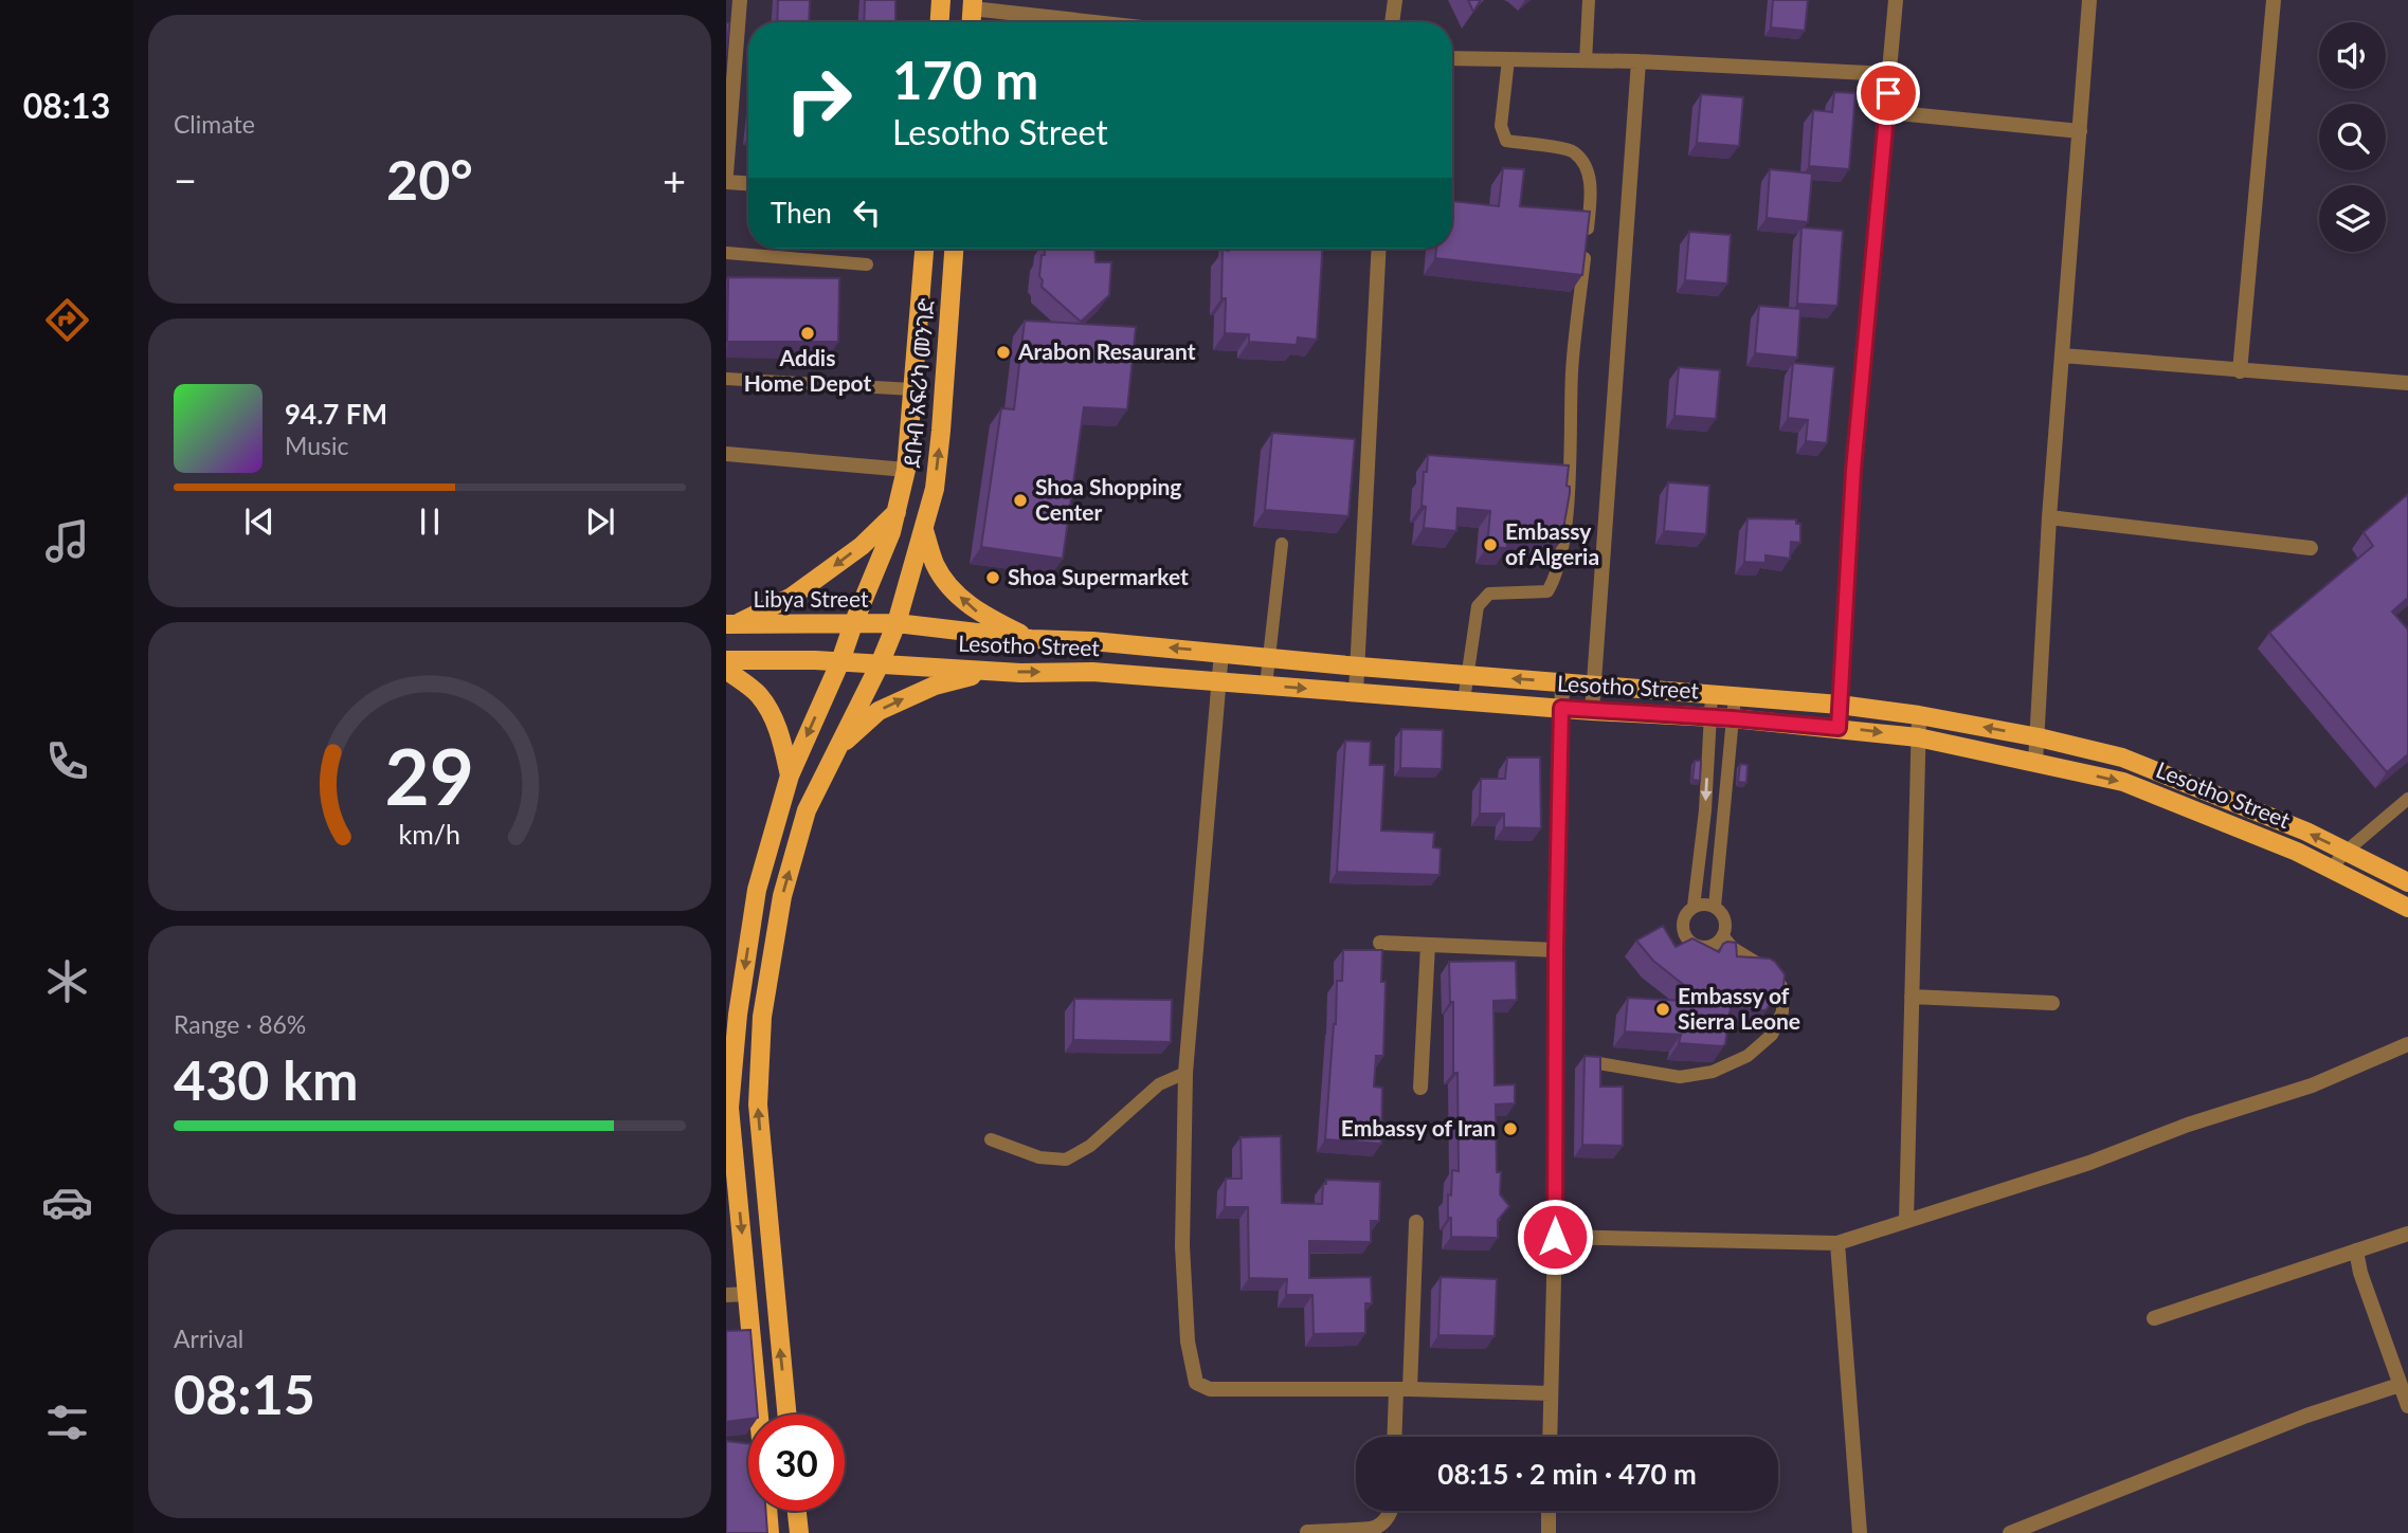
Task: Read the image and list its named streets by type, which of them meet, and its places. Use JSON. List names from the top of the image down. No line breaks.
{"streets":{"main road":["ደቡብ አፍሪካ መንገድ","Libya Street","Lesotho Street"]},"crossings":[["ደቡብ አፍሪካ መንገድ","Libya Street"],["ደቡብ አፍሪካ መንገድ","Lesotho Street"],["Libya Street","Lesotho Street"]],"places":["Addis Home Depot","Arabon Resaurant","Shoa Shopping Center","Embassy of Algeria","Shoa Supermarket","Embassy of Sierra Leone","Embassy of Iran"],"page":{"tabs":"08:13","tile":["Climate",["Range · 86%","430 km"],["Arrival","08:15"]],"turn":["170 m","Lesotho Street"],"heat":["−","20°","+"],"then":"Then","song":["94.7 FM","Music"],"limit":"30","trip":"08:15 · 2 min · 470 m","gauge":["29","km/h"]}}
